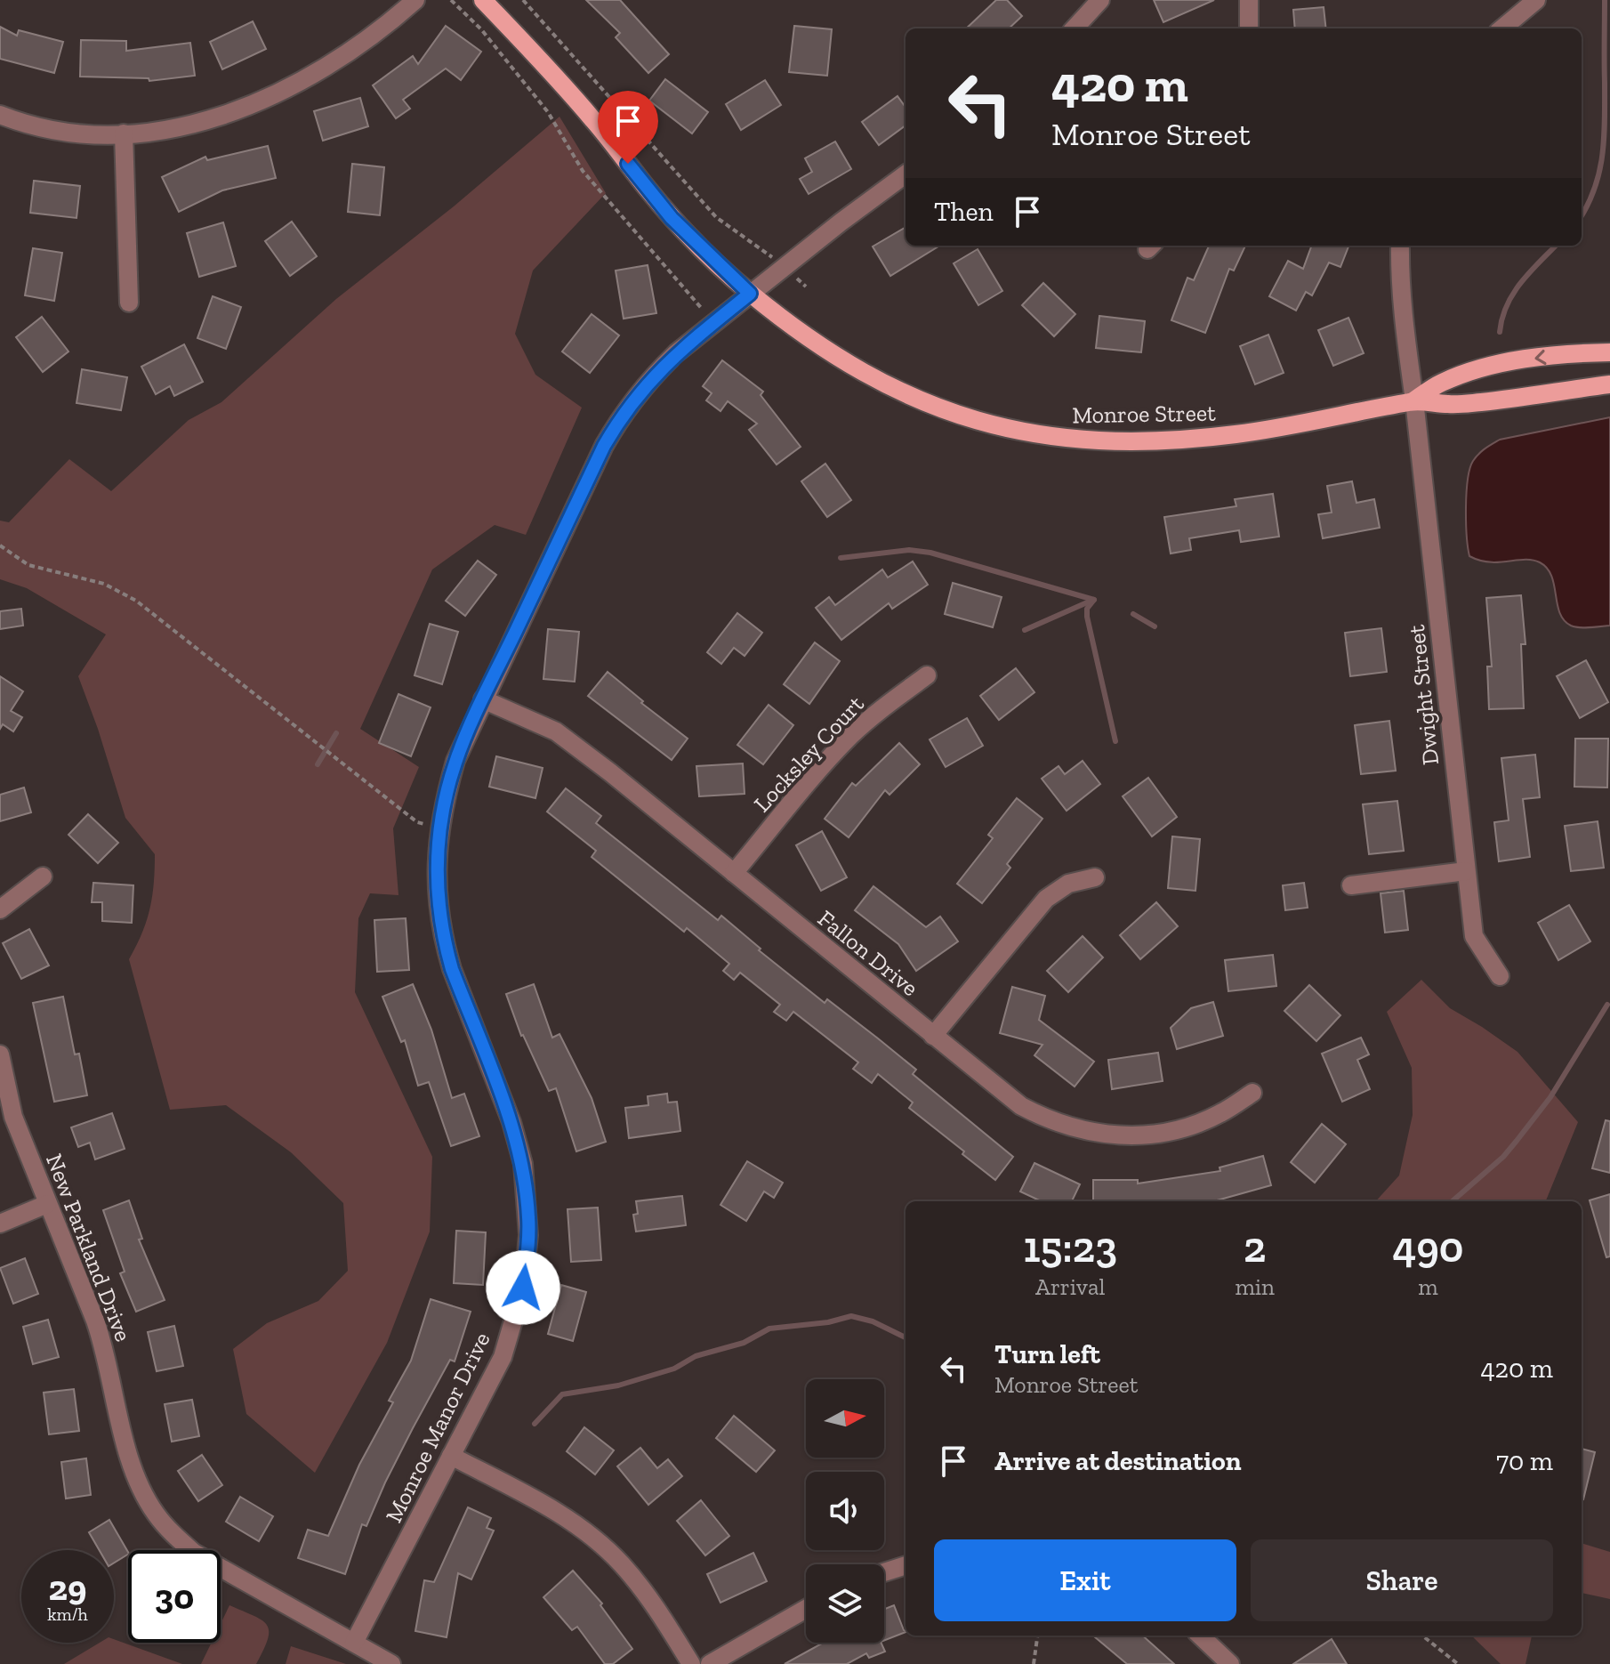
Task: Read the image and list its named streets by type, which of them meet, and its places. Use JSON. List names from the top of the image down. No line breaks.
{"streets":{"main road":["Monroe Street"],"street":["Dwight Street","Locksley Court","Fallon Drive","New Parkland Drive","Monroe Manor Drive"]},"crossings":[["Monroe Street","Dwight Street"],["Monroe Street","Monroe Manor Drive"],["Locksley Court","Fallon Drive"],["Fallon Drive","Monroe Manor Drive"],["New Parkland Drive","Monroe Manor Drive"]],"north":"right","page":{"turn":["420 m","Monroe Street"],"then":"Then","eta":["15:23","Arrival","2","min","490","m"],"list":[{"name":"Turn left","note":"Monroe Street","value":"420 m"},{"name":"Arrive at destination","value":"70 m"}],"buttons":["Exit","Share"],"speed":"29 km/h","limit":"30"}}
